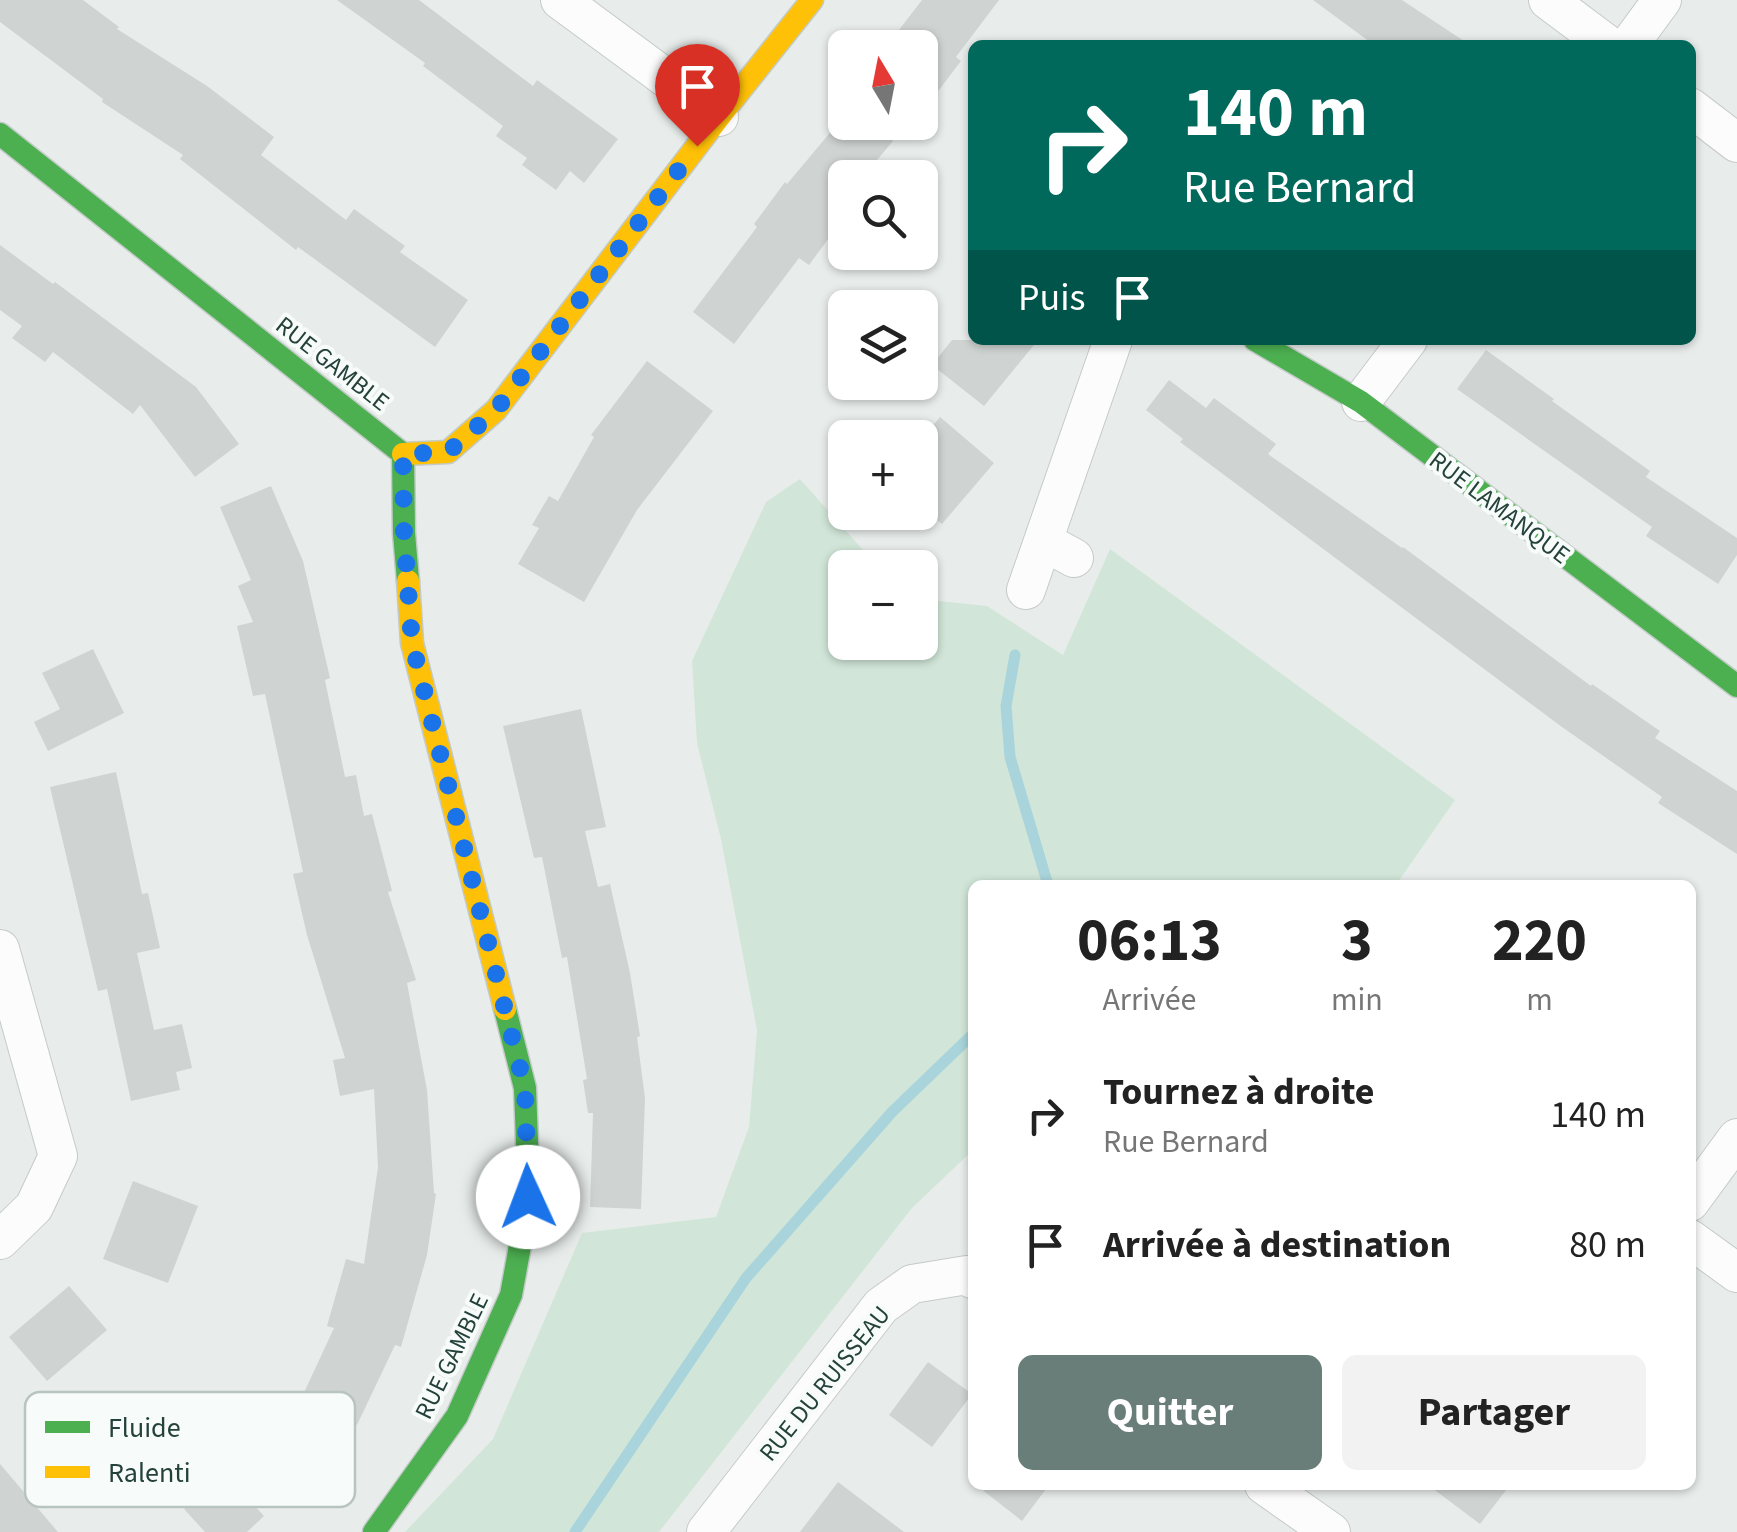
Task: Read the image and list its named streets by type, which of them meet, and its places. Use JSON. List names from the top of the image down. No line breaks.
{"streets":{"street":["RUE GAMBLE","RUE LAMANQUE","RUE DU RUISSEAU"]},"legend":["Fluide","Ralenti"],"north":"top","page":{"map_buttons":["+","−"],"turn":["140 m","Rue Bernard"],"then":"Puis","eta":["06:13","Arrivée","3","min","220","m"],"list":[{"name":"Tournez à droite","note":"Rue Bernard","value":"140 m"},{"name":"Arrivée à destination","value":"80 m"}],"buttons":["Quitter","Partager"]}}
